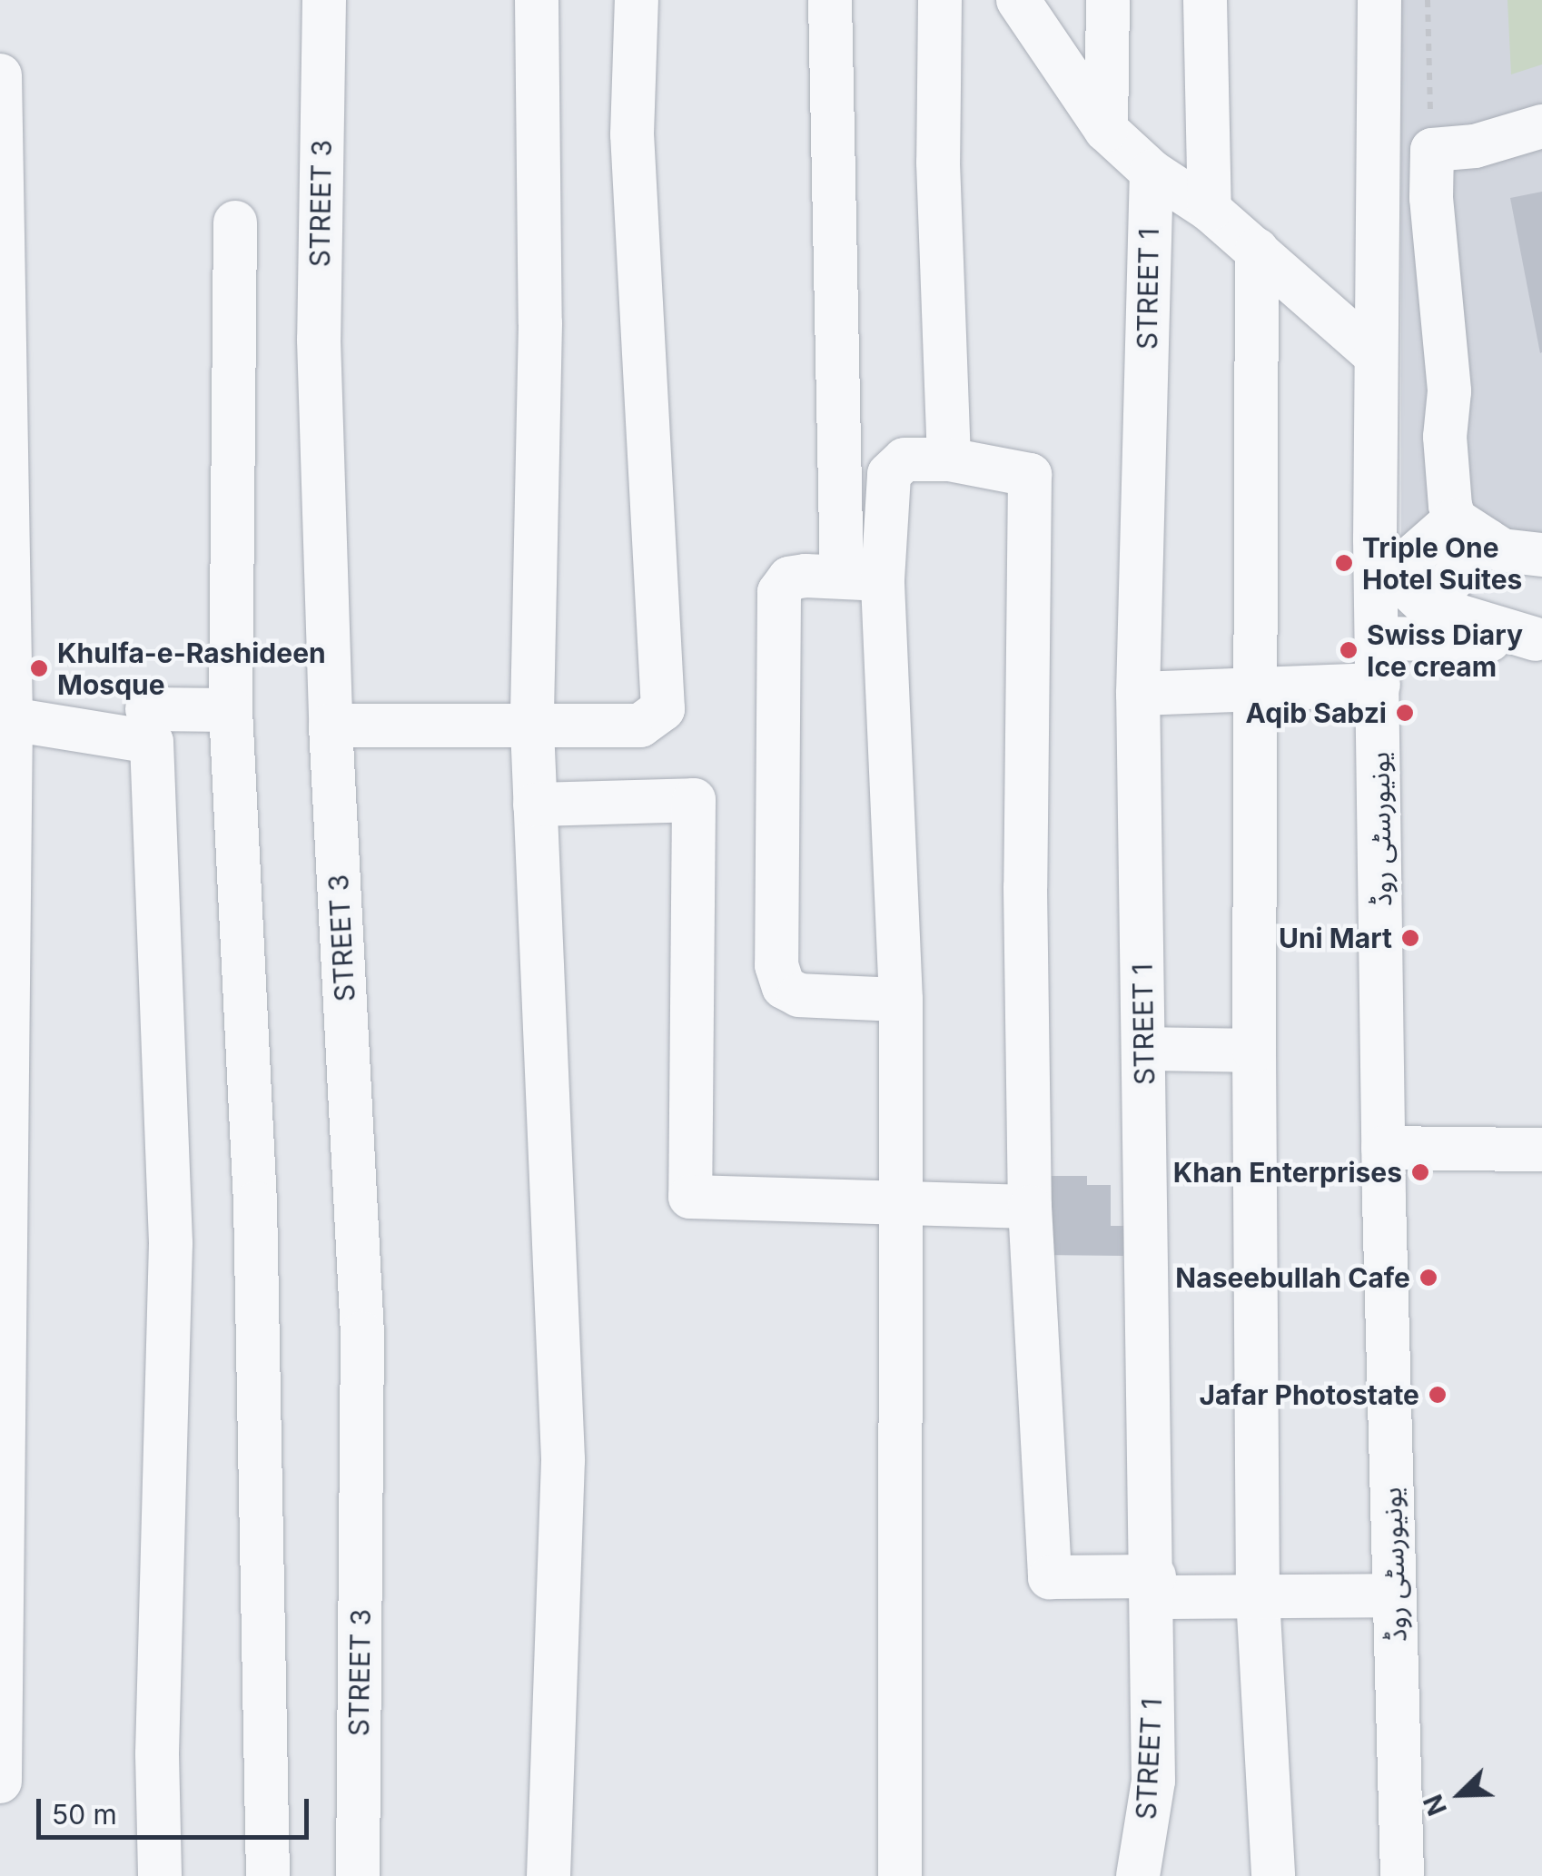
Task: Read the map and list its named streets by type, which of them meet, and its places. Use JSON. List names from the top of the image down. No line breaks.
{"streets":{"street":["STREET 3","STREET 1","یونیورسٹی روڈ"]},"places":["Triple One Hotel Suites","Swiss Diary Ice cream","Khulfa-e-Rashideen Mosque","Aqib Sabzi","Uni Mart","Khan Enterprises","Naseebullah Cafe","Jafar Photostate"],"scale_bar":"50 m","north":"bottom left"}
